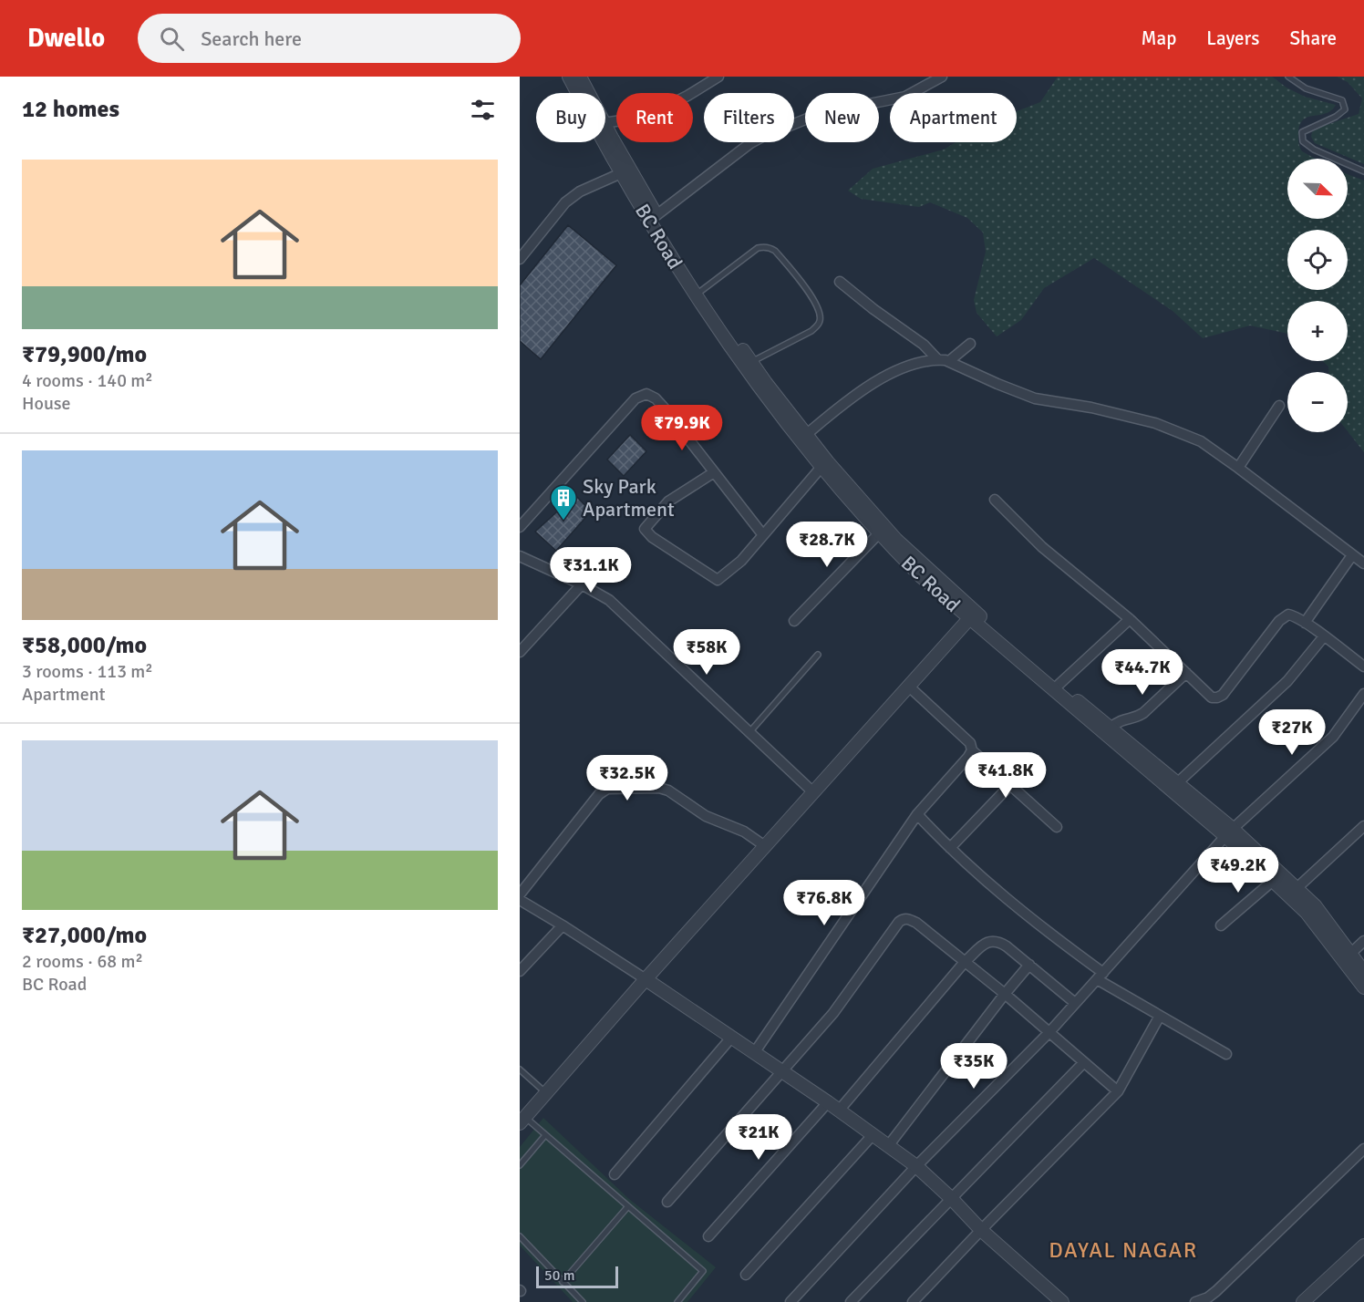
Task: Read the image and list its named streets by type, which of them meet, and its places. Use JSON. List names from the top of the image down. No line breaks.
{"streets":{"street":["BC Road"]},"districts":["DAYAL NAGAR"],"places":{"building":["Sky Park Apartment"]},"scale_bar":"50 m","north":"bottom right","page":{"header":"Dwello","search":"Search here","nav":["Map","Layers","Share"],"heading":"12 homes","chip":["Buy","Rent","Filters","New","Apartment"],"list":[{"name":"₹79,900/mo","note":"4 rooms · 140 m² · House"},{"name":"₹58,000/mo","note":"3 rooms · 113 m² · Apartment"},{"name":"₹27,000/mo","note":"2 rooms · 68 m² · BC Road"}],"map_buttons":["+","−"],"price":["₹79.9K","₹28.7K","₹31.1K","₹58K","₹44.7K","₹27K","₹41.8K","₹32.5K","₹49.2K","₹76.8K","₹35K","₹21K"],"scale":"50 m"}}
